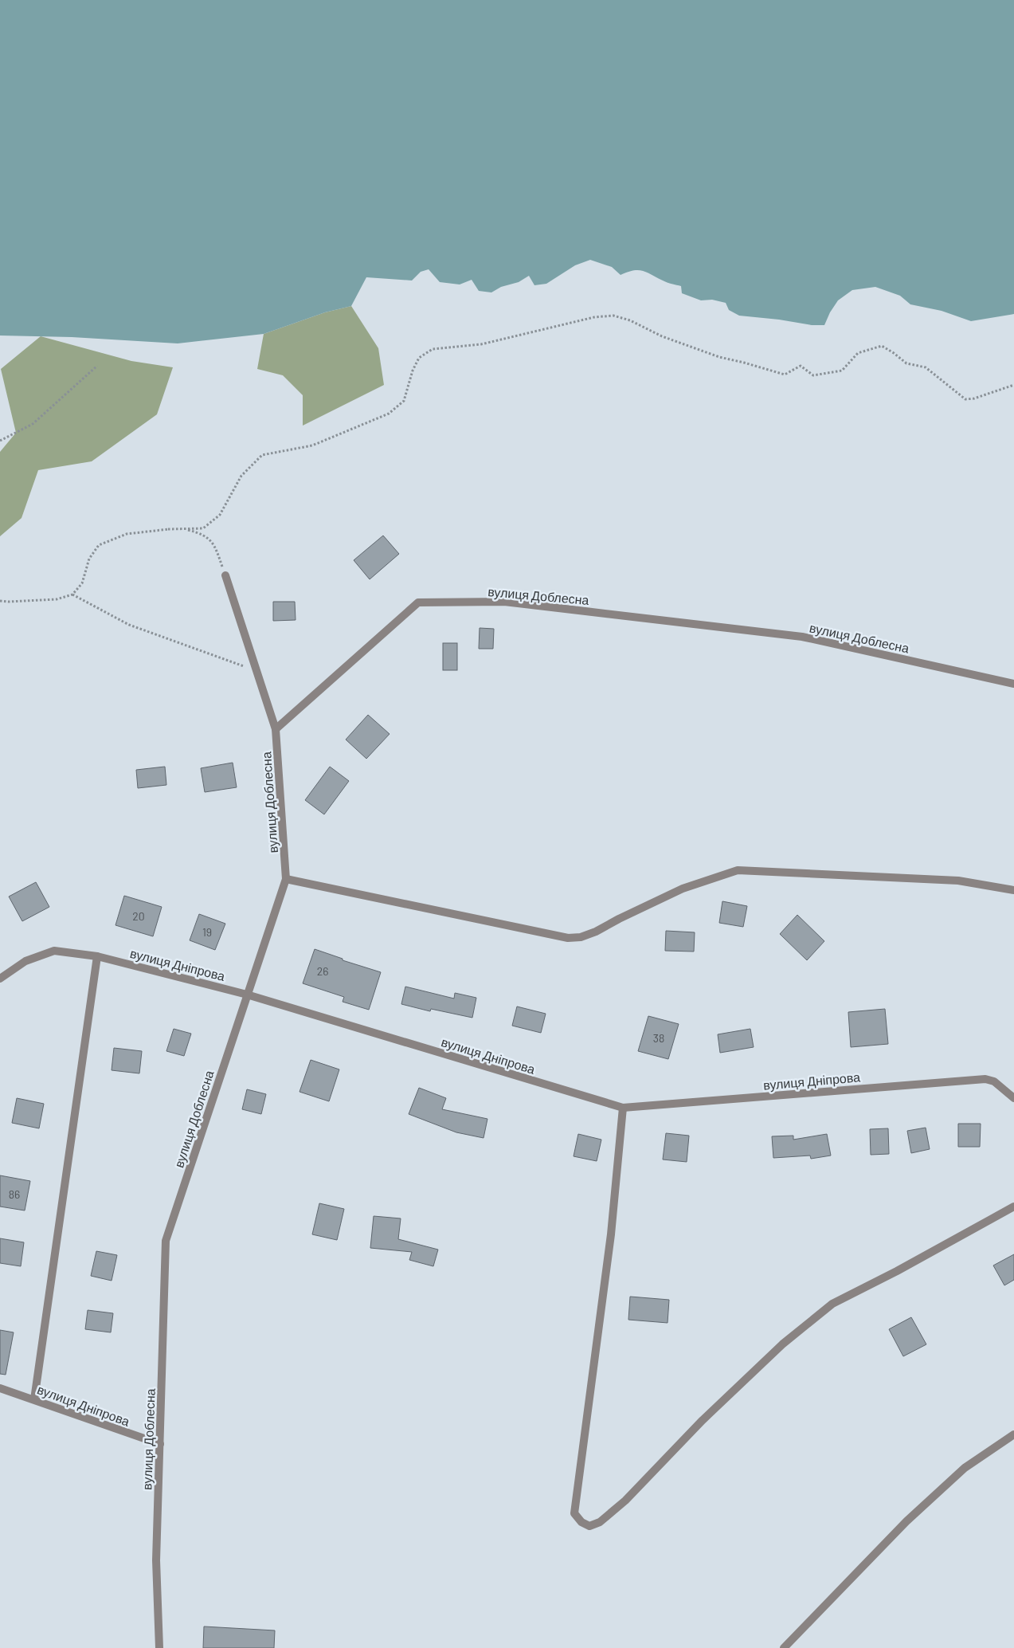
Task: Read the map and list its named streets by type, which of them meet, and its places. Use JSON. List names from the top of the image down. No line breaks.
{"streets":{"street":["вулиця Доблесна","вулиця Дніпрова"]},"crossings":[["вулиця Доблесна","вулиця Дніпрова"]],"house_numbers":["20","19","26","38","86"]}
